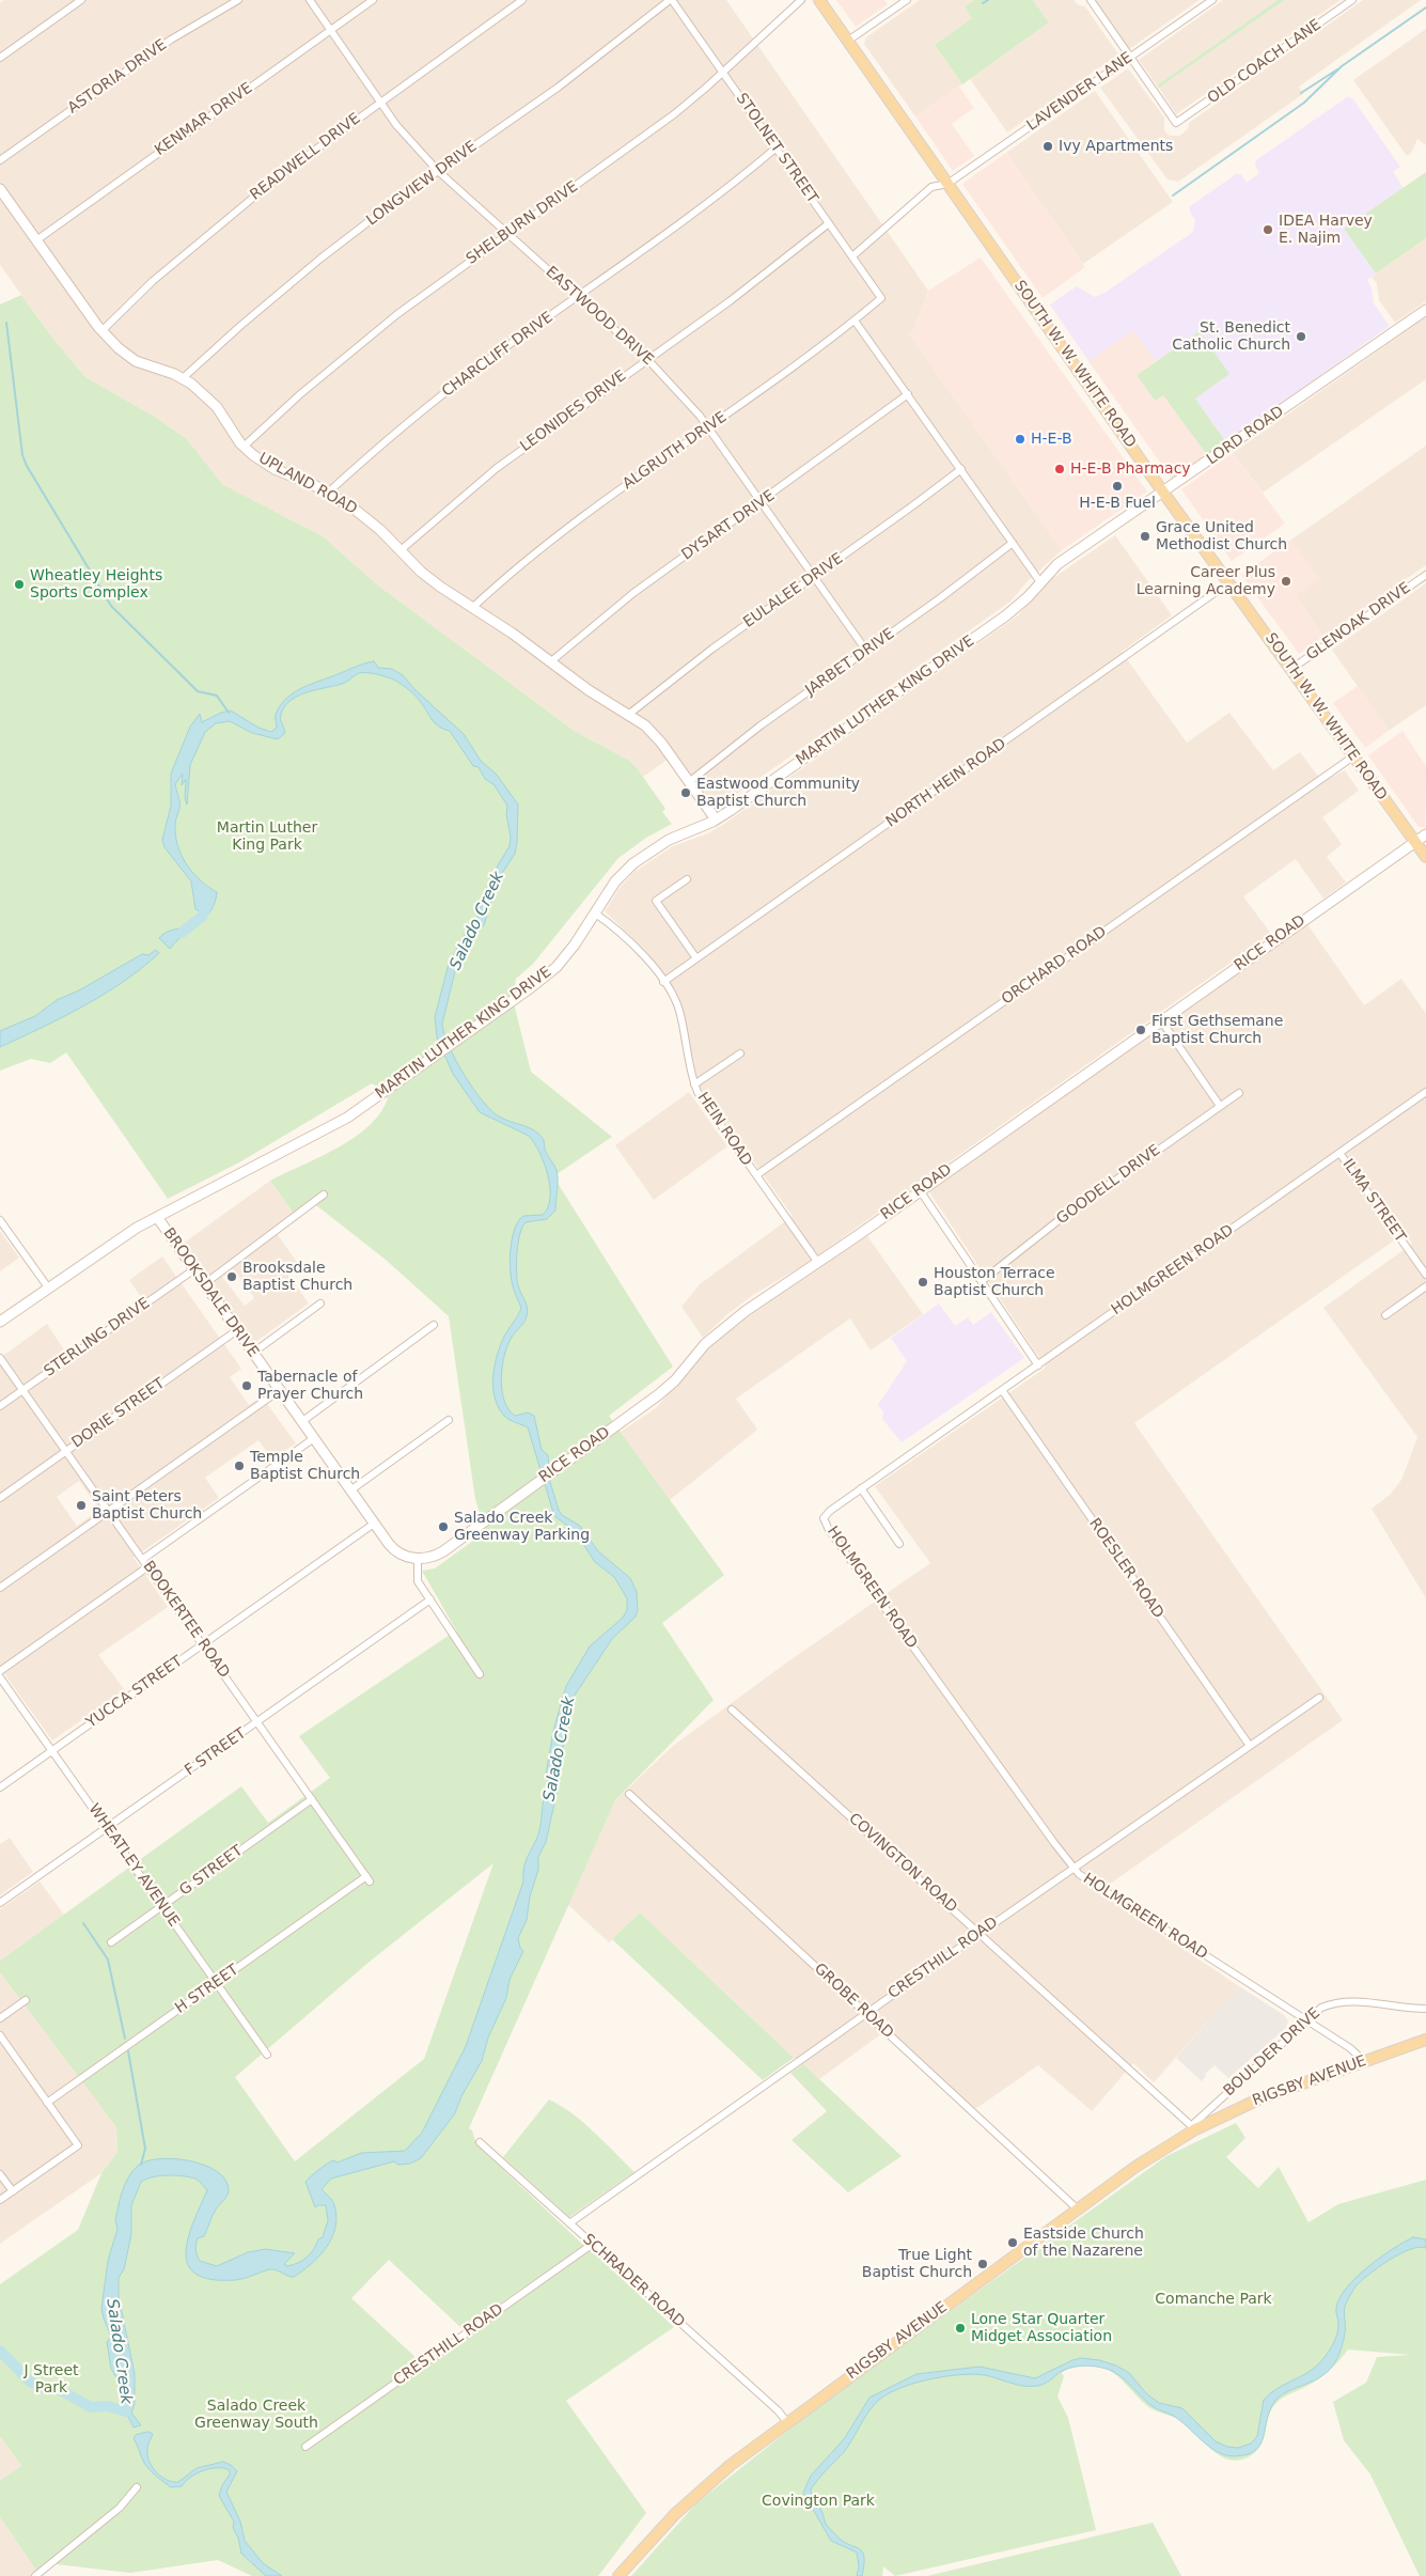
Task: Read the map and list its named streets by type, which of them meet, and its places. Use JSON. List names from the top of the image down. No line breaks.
{"streets":{"main road":["SOUTH W. W. WHITE ROAD","RIGSBY AVENUE"],"street":["OLD COACH LANE","ASTORIA DRIVE","LAVENDER LANE","KENMAR DRIVE","STOLNET STREET","READWELL DRIVE","LONGVIEW DRIVE","SHELBURN DRIVE","EASTWOOD DRIVE","CHARCLIFF DRIVE","LEONIDES DRIVE","LORD ROAD","ALGRUTH DRIVE","UPLAND ROAD","DYSART DRIVE","EULALEE DRIVE","GLENOAK DRIVE","JARBET DRIVE","MARTIN LUTHER KING DRIVE","NORTH HEIN ROAD","RICE ROAD","ORCHARD ROAD","HEIN ROAD","GOODELL DRIVE","ILMA STREET","HOLMGREEN ROAD","BROOKSDALE DRIVE","STERLING DRIVE","DORIE STREET","ROESLER ROAD","BOOKERTEE ROAD","YUCCA STREET","F STREET","COVINGTON ROAD","WHEATLEY AVENUE","G STREET","CRESTHILL ROAD","H STREET","GROBE ROAD","BOULDER DRIVE","SCHRADER ROAD"]},"crossings":[["OLD COACH LANE","LAVENDER LANE"],["LAVENDER LANE","SOUTH W. W. WHITE ROAD"],["KENMAR DRIVE","EASTWOOD DRIVE"],["KENMAR DRIVE","UPLAND ROAD"],["STOLNET STREET","LONGVIEW DRIVE"],["STOLNET STREET","SHELBURN DRIVE"],["STOLNET STREET","CHARCLIFF DRIVE"],["STOLNET STREET","LEONIDES DRIVE"],["STOLNET STREET","ALGRUTH DRIVE"],["READWELL DRIVE","EASTWOOD DRIVE"],["READWELL DRIVE","UPLAND ROAD"],["LONGVIEW DRIVE","EASTWOOD DRIVE"],["LONGVIEW DRIVE","UPLAND ROAD"],["SHELBURN DRIVE","EASTWOOD DRIVE"],["SHELBURN DRIVE","UPLAND ROAD"],["EASTWOOD DRIVE","CHARCLIFF DRIVE"],["EASTWOOD DRIVE","LEONIDES DRIVE"],["EASTWOOD DRIVE","ALGRUTH DRIVE"],["EASTWOOD DRIVE","DYSART DRIVE"],["EASTWOOD DRIVE","EULALEE DRIVE"],["EASTWOOD DRIVE","JARBET DRIVE"],["CHARCLIFF DRIVE","UPLAND ROAD"],["SOUTH W. W. WHITE ROAD","LORD ROAD"],["SOUTH W. W. WHITE ROAD","GLENOAK DRIVE"],["SOUTH W. W. WHITE ROAD","NORTH HEIN ROAD"],["SOUTH W. W. WHITE ROAD","RICE ROAD"],["SOUTH W. W. WHITE ROAD","ORCHARD ROAD"],["LEONIDES DRIVE","UPLAND ROAD"],["LORD ROAD","MARTIN LUTHER KING DRIVE"],["ALGRUTH DRIVE","UPLAND ROAD"],["UPLAND ROAD","DYSART DRIVE"],["UPLAND ROAD","EULALEE DRIVE"],["UPLAND ROAD","JARBET DRIVE"],["UPLAND ROAD","MARTIN LUTHER KING DRIVE"],["MARTIN LUTHER KING DRIVE","HEIN ROAD"],["MARTIN LUTHER KING DRIVE","BROOKSDALE DRIVE"],["NORTH HEIN ROAD","HEIN ROAD"],["RICE ROAD","HEIN ROAD"],["RICE ROAD","BROOKSDALE DRIVE"],["ORCHARD ROAD","HEIN ROAD"],["ILMA STREET","HOLMGREEN ROAD"],["HOLMGREEN ROAD","ROESLER ROAD"],["HOLMGREEN ROAD","CRESTHILL ROAD"],["HOLMGREEN ROAD","BOULDER DRIVE"],["HOLMGREEN ROAD","RIGSBY AVENUE"],["BROOKSDALE DRIVE","STERLING DRIVE"],["BROOKSDALE DRIVE","DORIE STREET"],["BROOKSDALE DRIVE","YUCCA STREET"],["STERLING DRIVE","BOOKERTEE ROAD"],["DORIE STREET","BOOKERTEE ROAD"],["ROESLER ROAD","CRESTHILL ROAD"],["BOOKERTEE ROAD","YUCCA STREET"],["BOOKERTEE ROAD","F STREET"],["BOOKERTEE ROAD","G STREET"],["BOOKERTEE ROAD","H STREET"],["YUCCA STREET","WHEATLEY AVENUE"],["F STREET","WHEATLEY AVENUE"],["COVINGTON ROAD","CRESTHILL ROAD"],["COVINGTON ROAD","BOULDER DRIVE"],["COVINGTON ROAD","RIGSBY AVENUE"],["WHEATLEY AVENUE","G STREET"],["WHEATLEY AVENUE","H STREET"],["CRESTHILL ROAD","GROBE ROAD"],["CRESTHILL ROAD","SCHRADER ROAD"],["GROBE ROAD","RIGSBY AVENUE"],["BOULDER DRIVE","RIGSBY AVENUE"],["RIGSBY AVENUE","SCHRADER ROAD"]],"water":["Salado Creek"],"parks":["Martin Luther King Park","Comanche Park","J Street Park","Salado Creek Greenway South","Covington Park"],"places":["Ivy Apartments","IDEA Harvey E. Najim","St. Benedict Catholic Church","H-E-B","H-E-B Pharmacy","H-E-B Fuel","Grace United Methodist Church","Career Plus Learning Academy","Wheatley Heights Sports Complex","Eastwood Community Baptist Church","First Gethsemane Baptist Church","Brooksdale Baptist Church","Houston Terrace Baptist Church","Tabernacle of Prayer Church","Temple Baptist Church","Saint Peters Baptist Church","Salado Creek Greenway Parking","Eastside Church of the Nazarene","True Light Baptist Church","Lone Star Quarter Midget Association"]}
